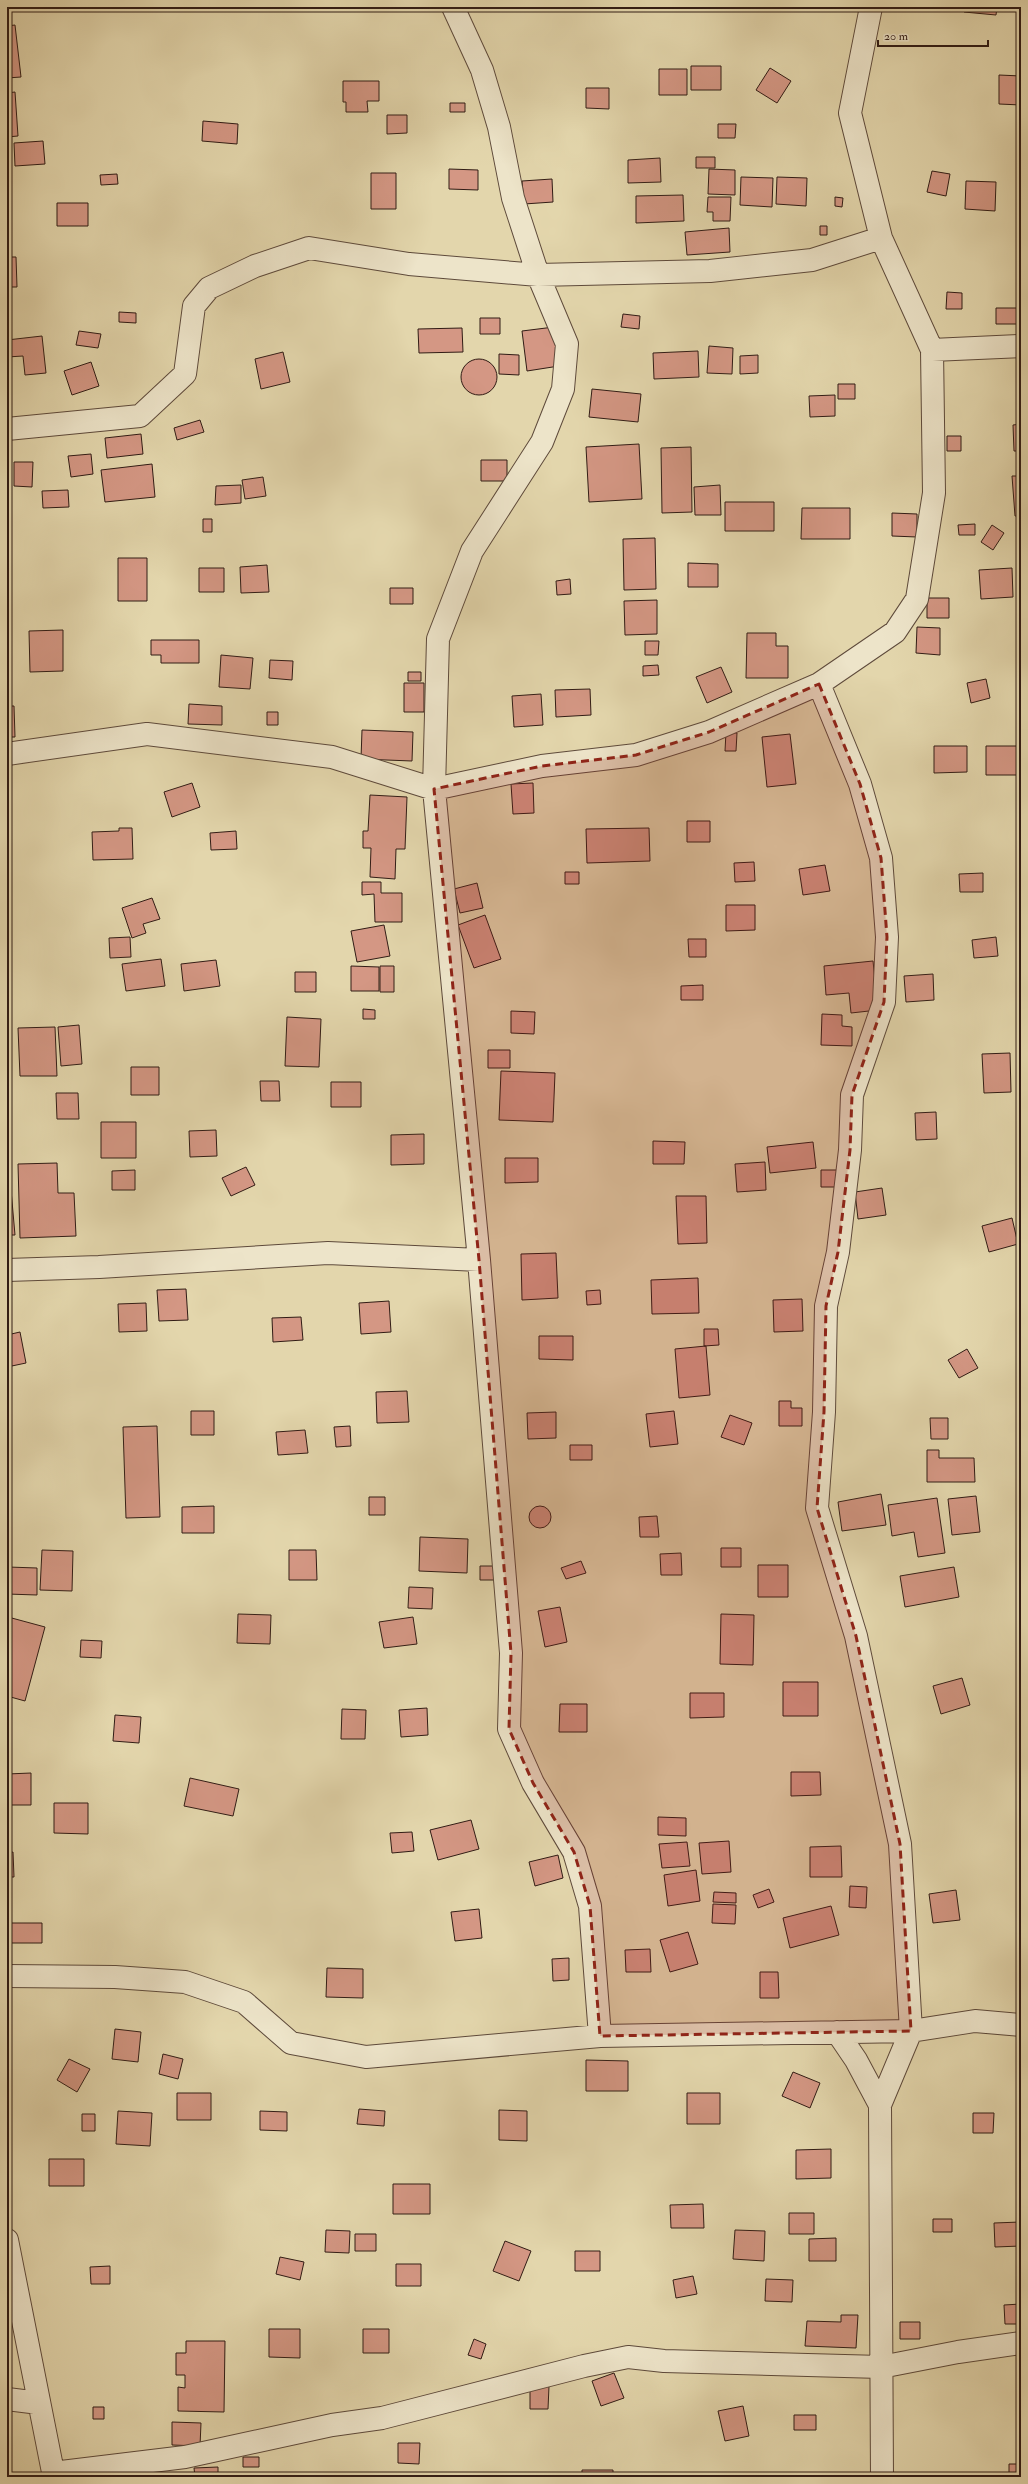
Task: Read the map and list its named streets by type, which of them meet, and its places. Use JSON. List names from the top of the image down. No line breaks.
{"scale_bar":"20 m"}
